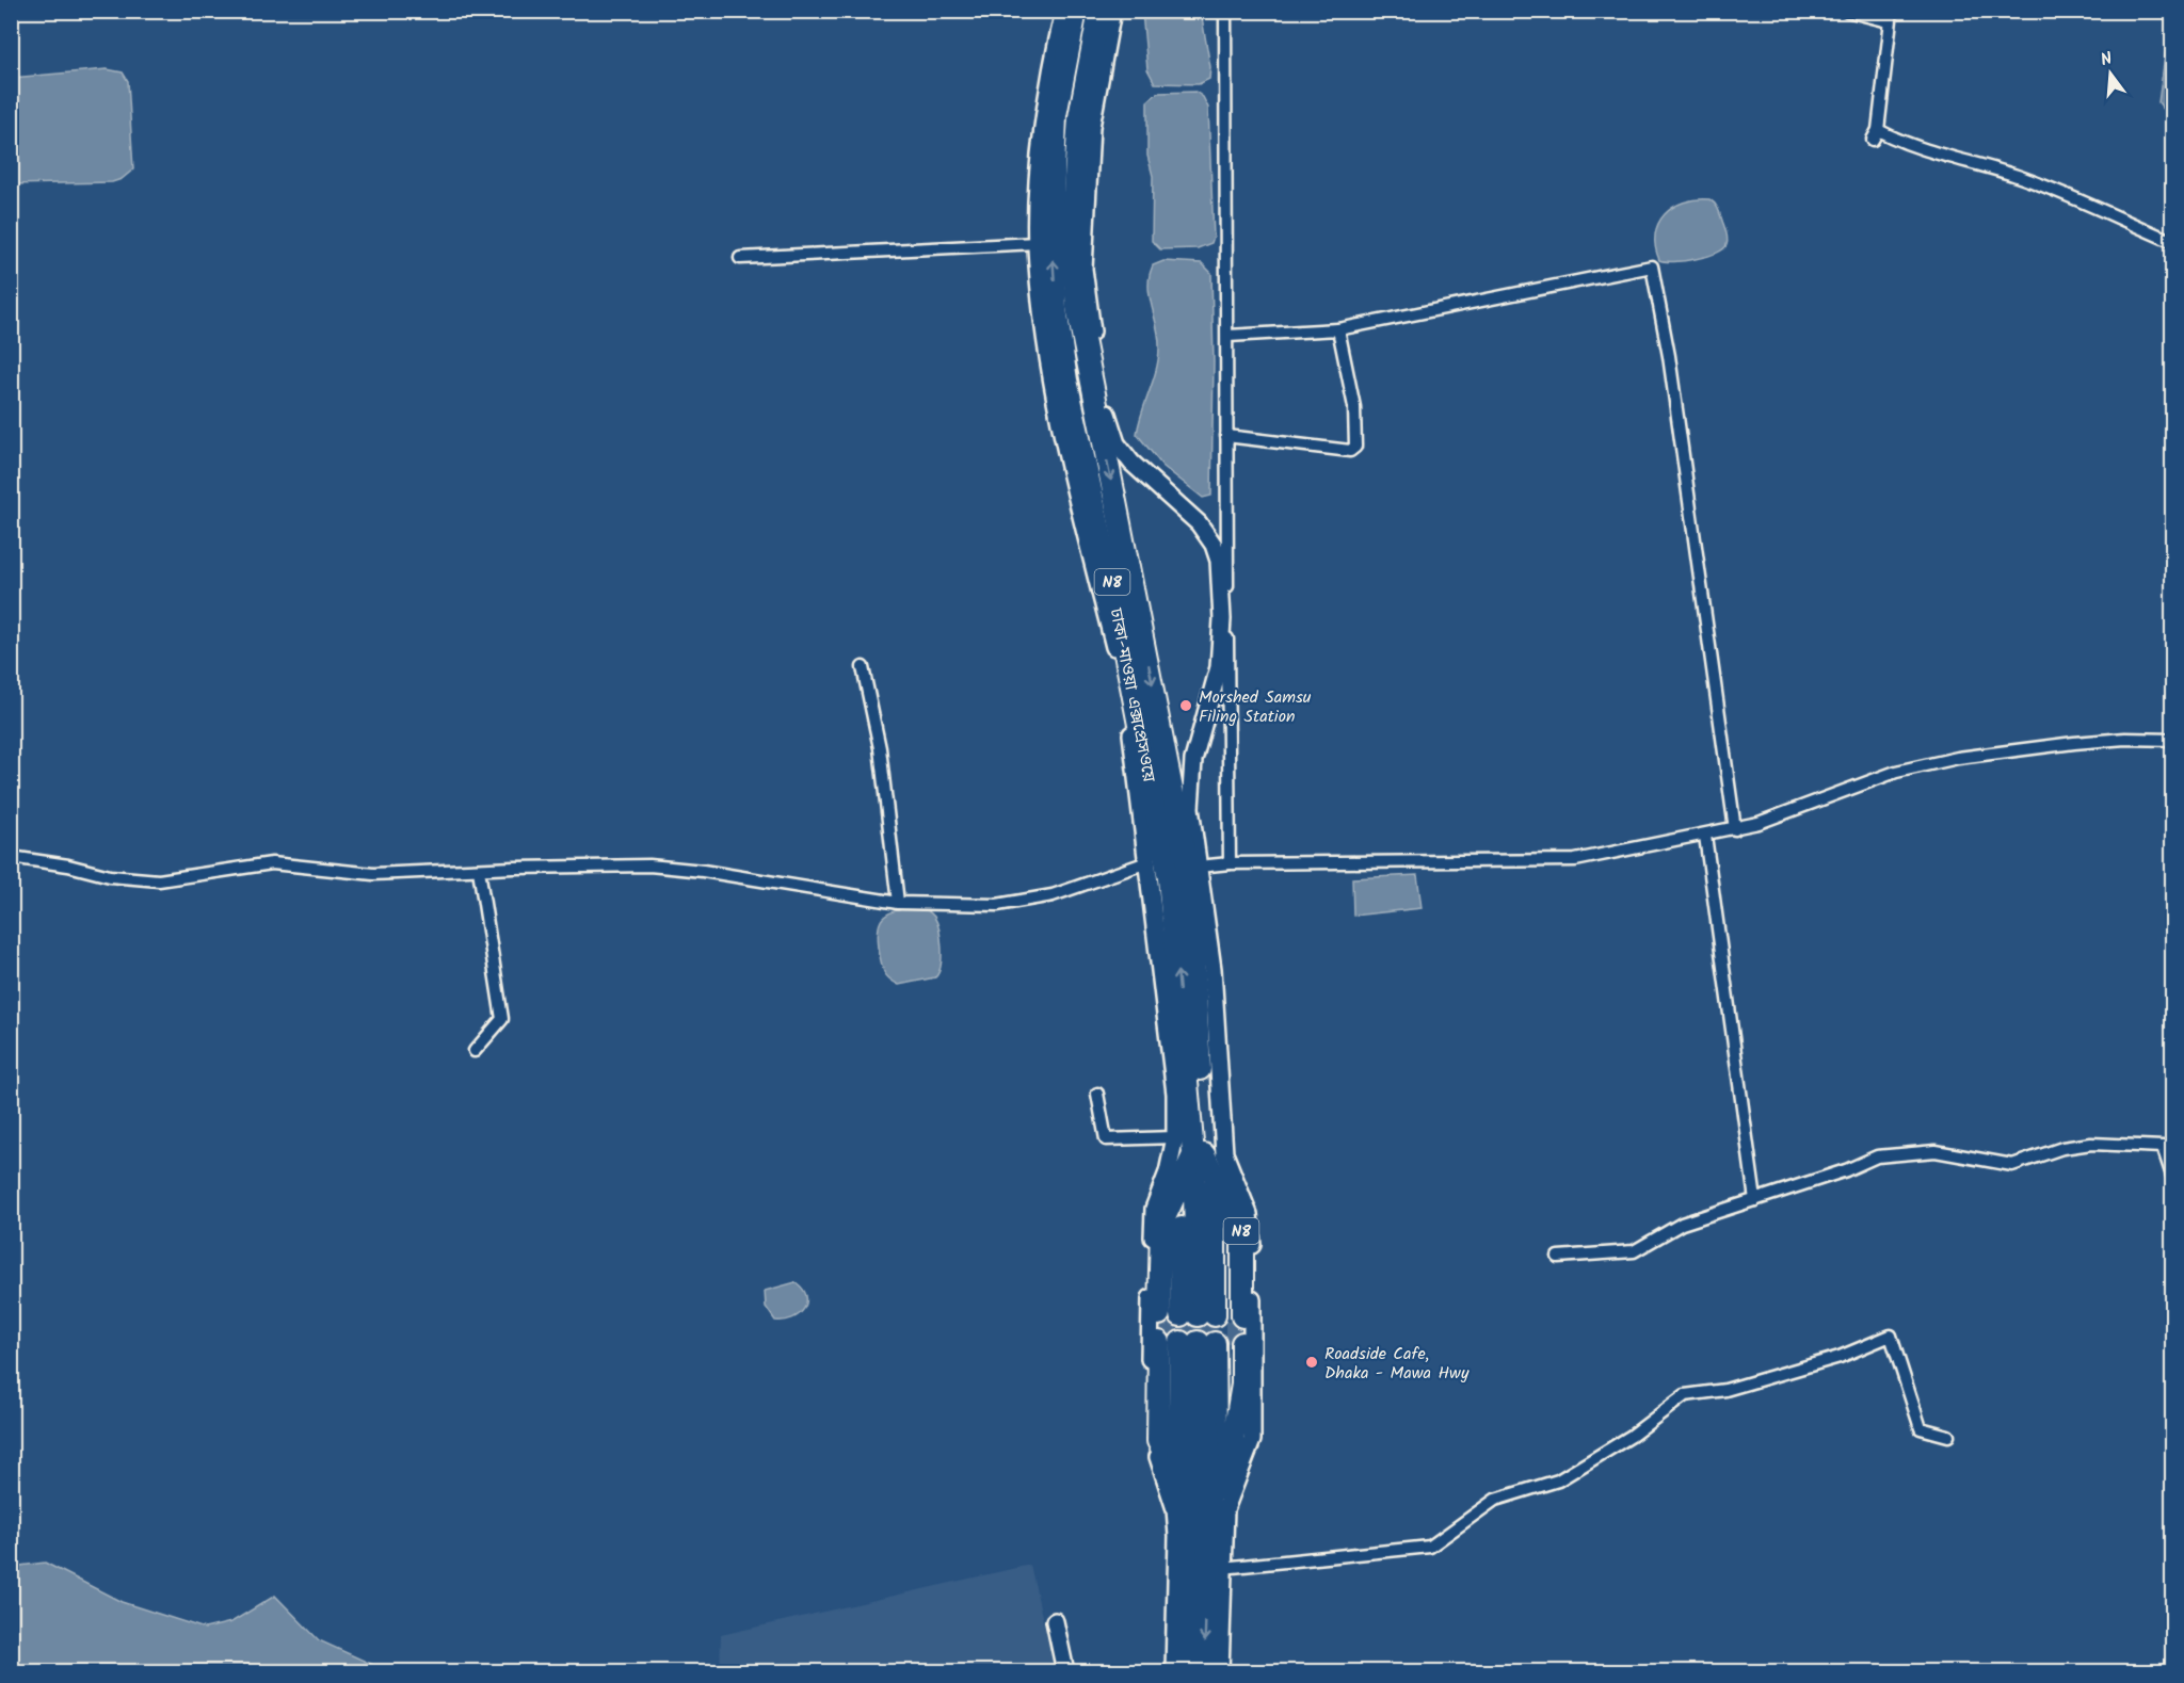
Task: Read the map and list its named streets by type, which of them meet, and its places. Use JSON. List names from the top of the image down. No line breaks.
{"streets":{"highway":["N8","ঢাকা-মাওয়া এক্সপ্রেসওয়ে"]},"places":["Morshed Samsu Filing Station","Roadside Cafe, Dhaka - Mawa Hwy"],"north":"top"}
